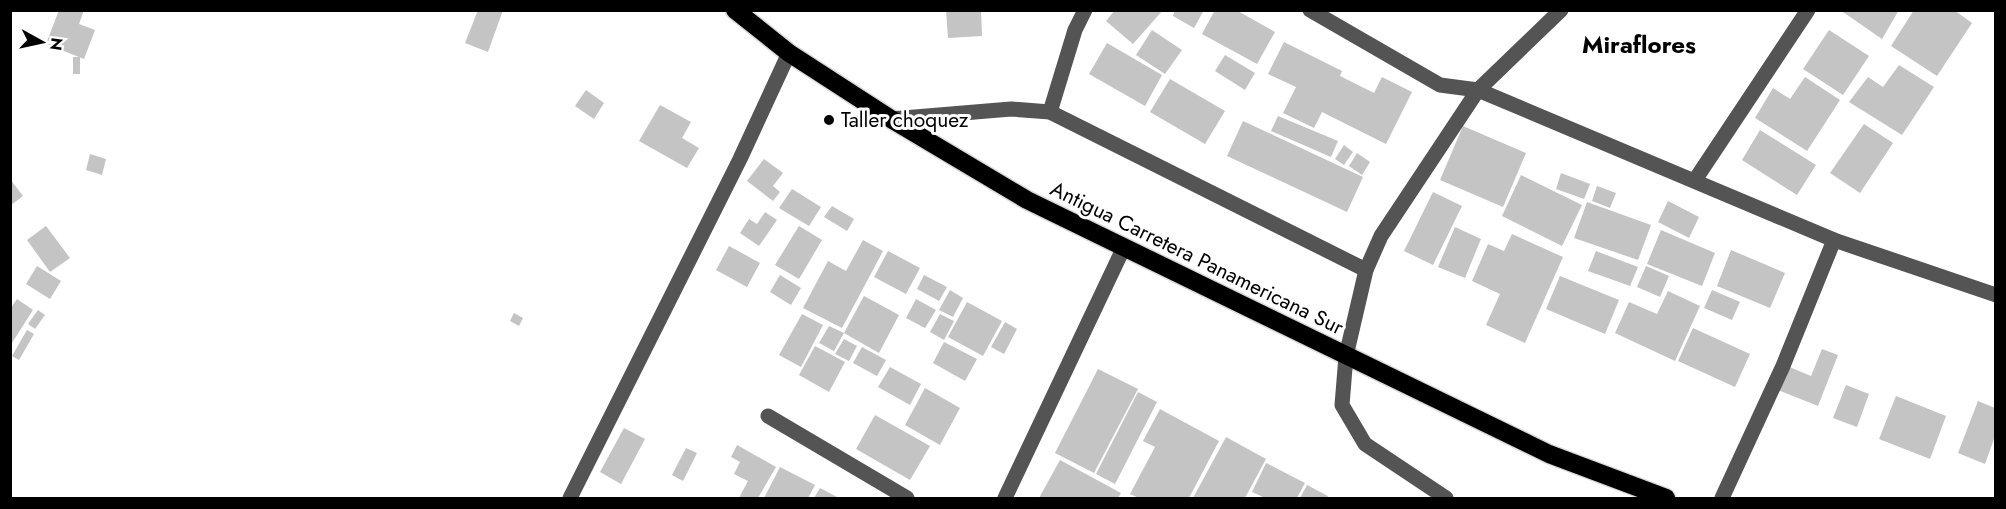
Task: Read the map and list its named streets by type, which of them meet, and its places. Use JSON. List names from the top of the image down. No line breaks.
{"streets":{"highway":["Antigua Carretera Panamericana Sur"]},"districts":["Miraflores"],"places":["Taller choquez"],"north":"right"}
